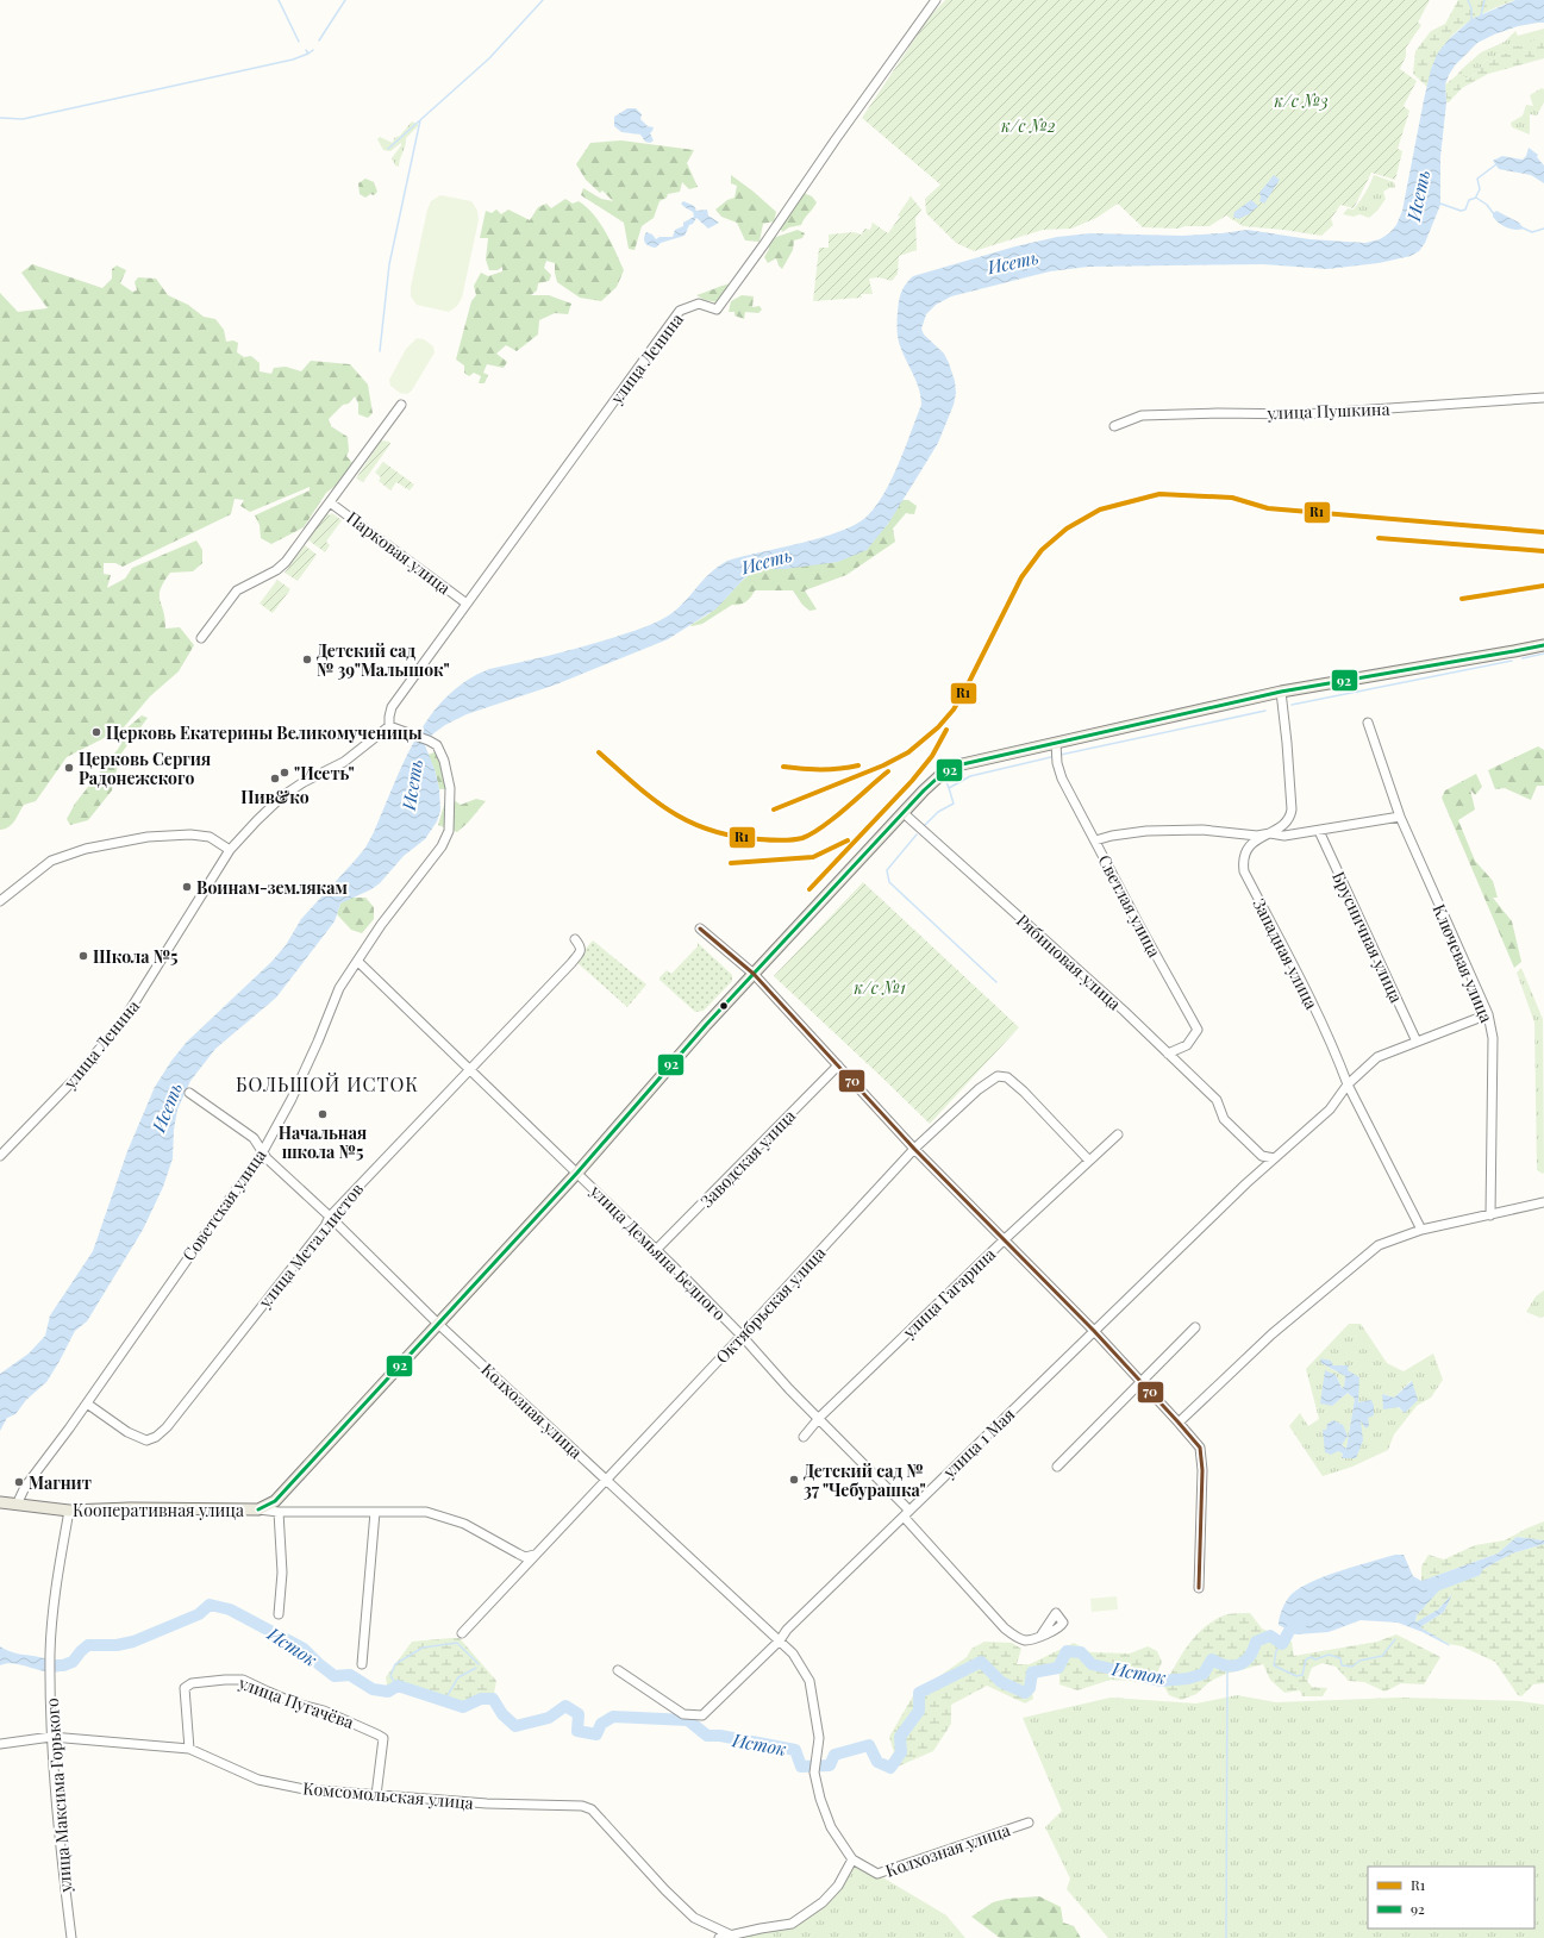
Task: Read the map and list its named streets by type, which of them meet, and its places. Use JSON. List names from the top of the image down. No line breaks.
{"streets":{"main road":["Кооперативная улица"],"street":["улица Ленина","улица Пушкина","Парковая улица","Светлая улица","Брусничная улица","Западная улица","Рябиновая улица","Ключевая улица","Заводская улица","Советская улица","улица Металлистов","улица Демьяна Бедного","улица Гагарина","Октябрьская улица","Колхозная улица","улица 1 Мая","улица Пугачёва","улица Максима Горького","Комсомольская улица"]},"crossings":[["улица Ленина","Парковая улица"],["улица Ленина","Советская улица"],["Светлая улица","Рябиновая улица"],["Брусничная улица","улица 1 Мая"],["Западная улица","улица 1 Мая"],["Рябиновая улица","улица 1 Мая"],["Ключевая улица","улица 1 Мая"],["Заводская улица","улица Демьяна Бедного"],["Советская улица","улица Металлистов"],["Советская улица","улица Демьяна Бедного"],["Советская улица","Колхозная улица"],["Советская улица","Кооперативная улица"],["улица Металлистов","улица Демьяна Бедного"],["улица Металлистов","Колхозная улица"],["улица Демьяна Бедного","улица Гагарина"],["улица Демьяна Бедного","Октябрьская улица"],["улица Демьяна Бедного","улица 1 Мая"],["улица Гагарина","Октябрьская улица"],["Октябрьская улица","Колхозная улица"],["Октябрьская улица","Кооперативная улица"],["Колхозная улица","улица 1 Мая"],["Кооперативная улица","улица Максима Горького"],["улица Пугачёва","Комсомольская улица"],["улица Максима Горького","Комсомольская улица"]],"districts":["БОЛЬШОЙ ИСТОК"],"water":["Исеть","Исток"],"parks":["к/с №3","к/с №2","к/с №1"],"places":["Детский сад № 39\"Малышок\"","Церковь Екатерины Великомученицы","Церковь Сергия Радонежского","\"Исеть\"","Пив&ко","Воинам-землякам","Школа №5","Начальная школа №5","Детский сад № 37 \"Чебурашка\"","Магнит"],"lines":["transit line R1","transit line 92","transit line 70"],"legend":["R1","92"]}
